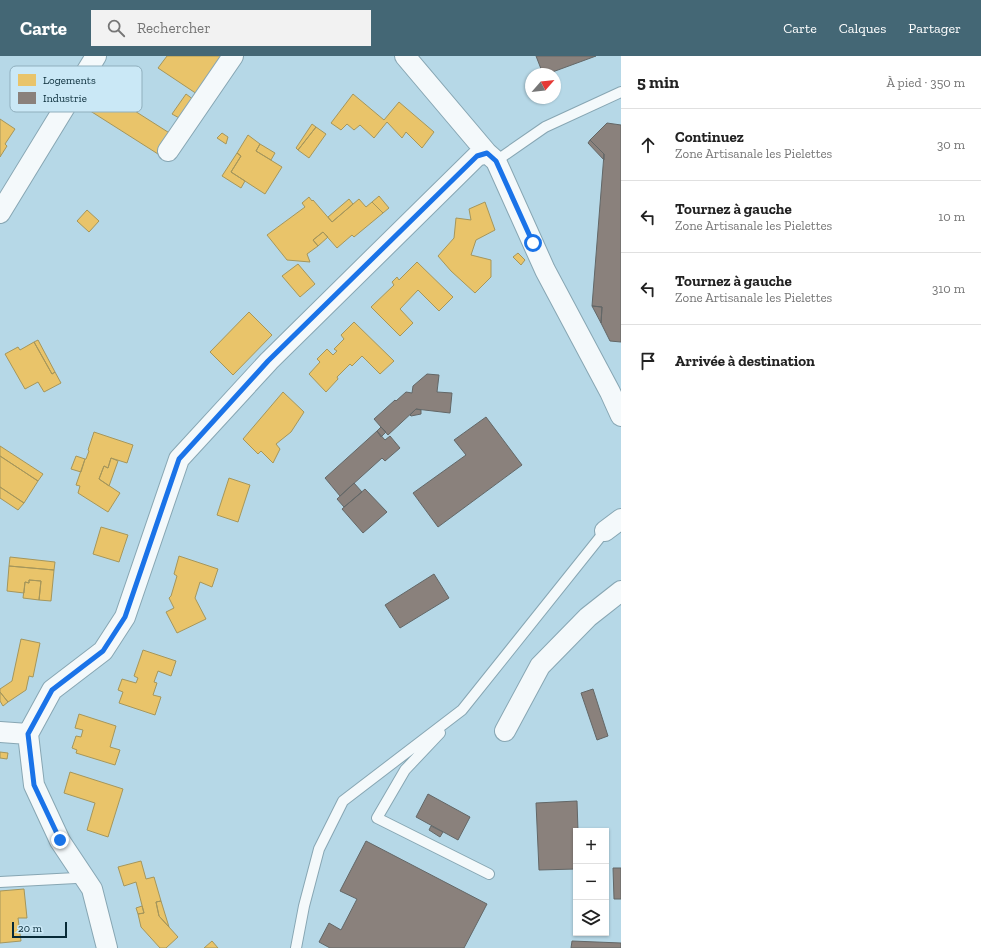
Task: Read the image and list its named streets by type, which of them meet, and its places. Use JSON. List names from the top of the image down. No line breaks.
{"legend":["Logements","Industrie"],"scale_bar":"20 m","north":"top right","page":{"header":"Carte","search":"Rechercher","nav":["Carte","Calques","Partager"],"heading":["5 min","À pied · 350 m"],"list":[["Continuez","Zone Artisanale les Pielettes","30 m"],["Tournez à gauche","Zone Artisanale les Pielettes","10 m"],["Tournez à gauche","Zone Artisanale les Pielettes","310 m"],"Arrivée à destination"],"map_buttons":["+","−"],"scale":"20 m"}}
